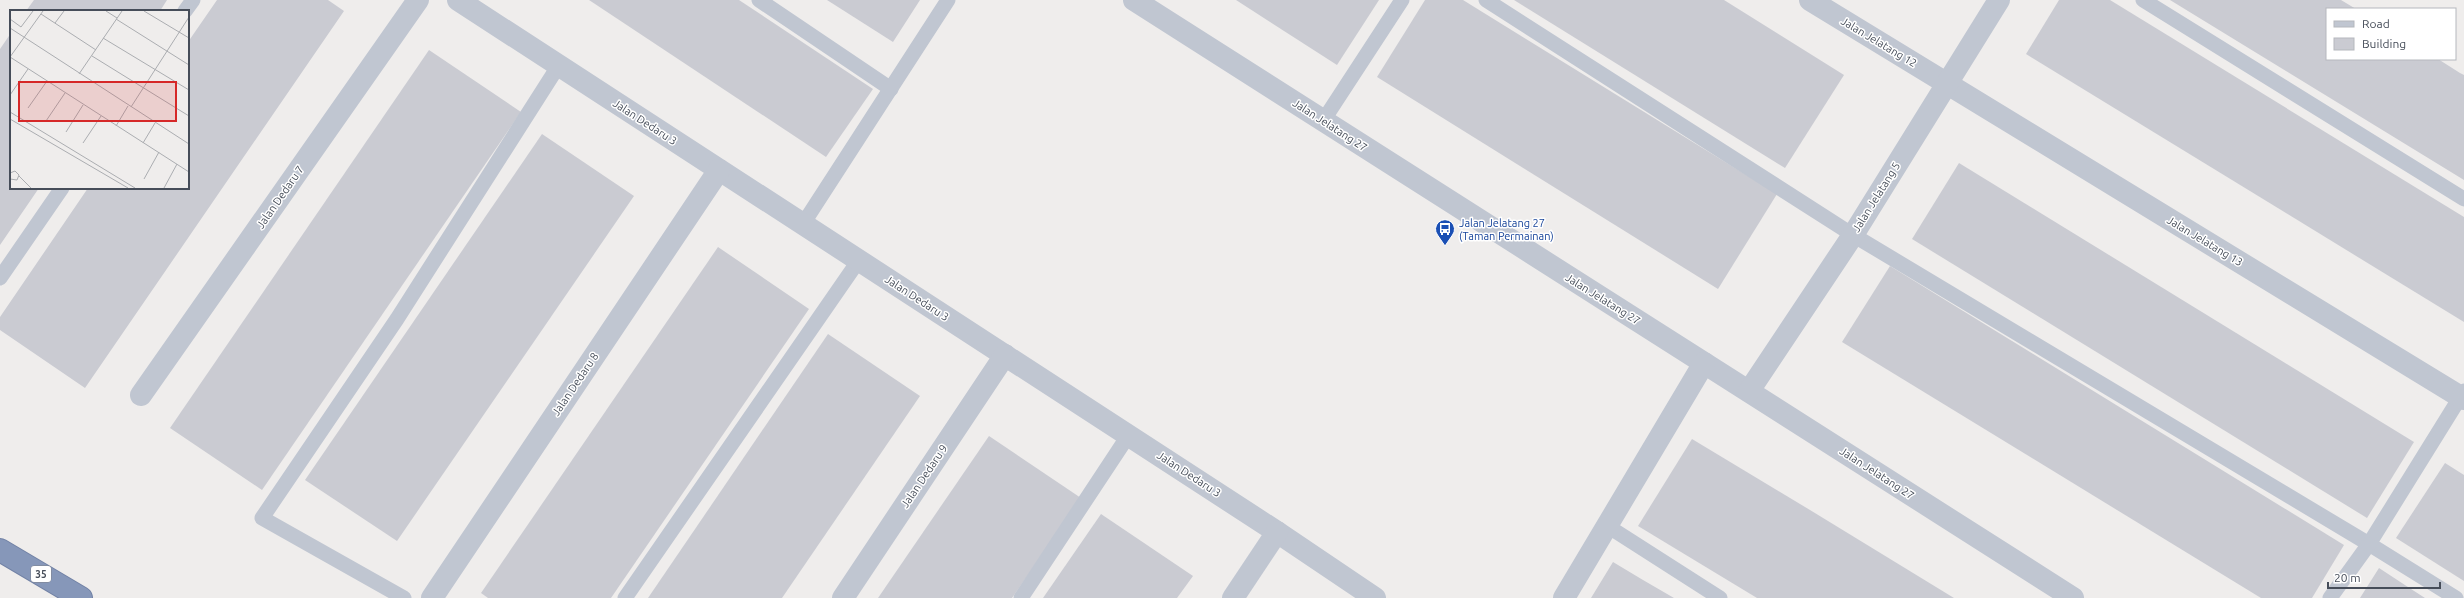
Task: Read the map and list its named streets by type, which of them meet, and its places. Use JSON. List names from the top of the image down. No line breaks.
{"streets":{"highway":["35"],"street":["Jalan Jelatang 12","Jalan Dedaru 3","Jalan Jelatang 27","Jalan Dedaru 7","Jalan Jelatang 5","Jalan Jelatang 13","Jalan Dedaru 8","Jalan Dedaru 9"]},"crossings":[["Jalan Jelatang 12","Jalan Jelatang 5"],["Jalan Jelatang 12","Jalan Jelatang 13"],["Jalan Dedaru 3","Jalan Dedaru 8"],["Jalan Dedaru 3","Jalan Dedaru 9"],["Jalan Jelatang 27","Jalan Jelatang 5"],["Jalan Jelatang 5","Jalan Jelatang 13"]],"places":{"bus stop":["Jalan Jelatang 27 (Taman Permainan)"]},"legend":["Road","Building"],"scale_bar":"20 m"}
